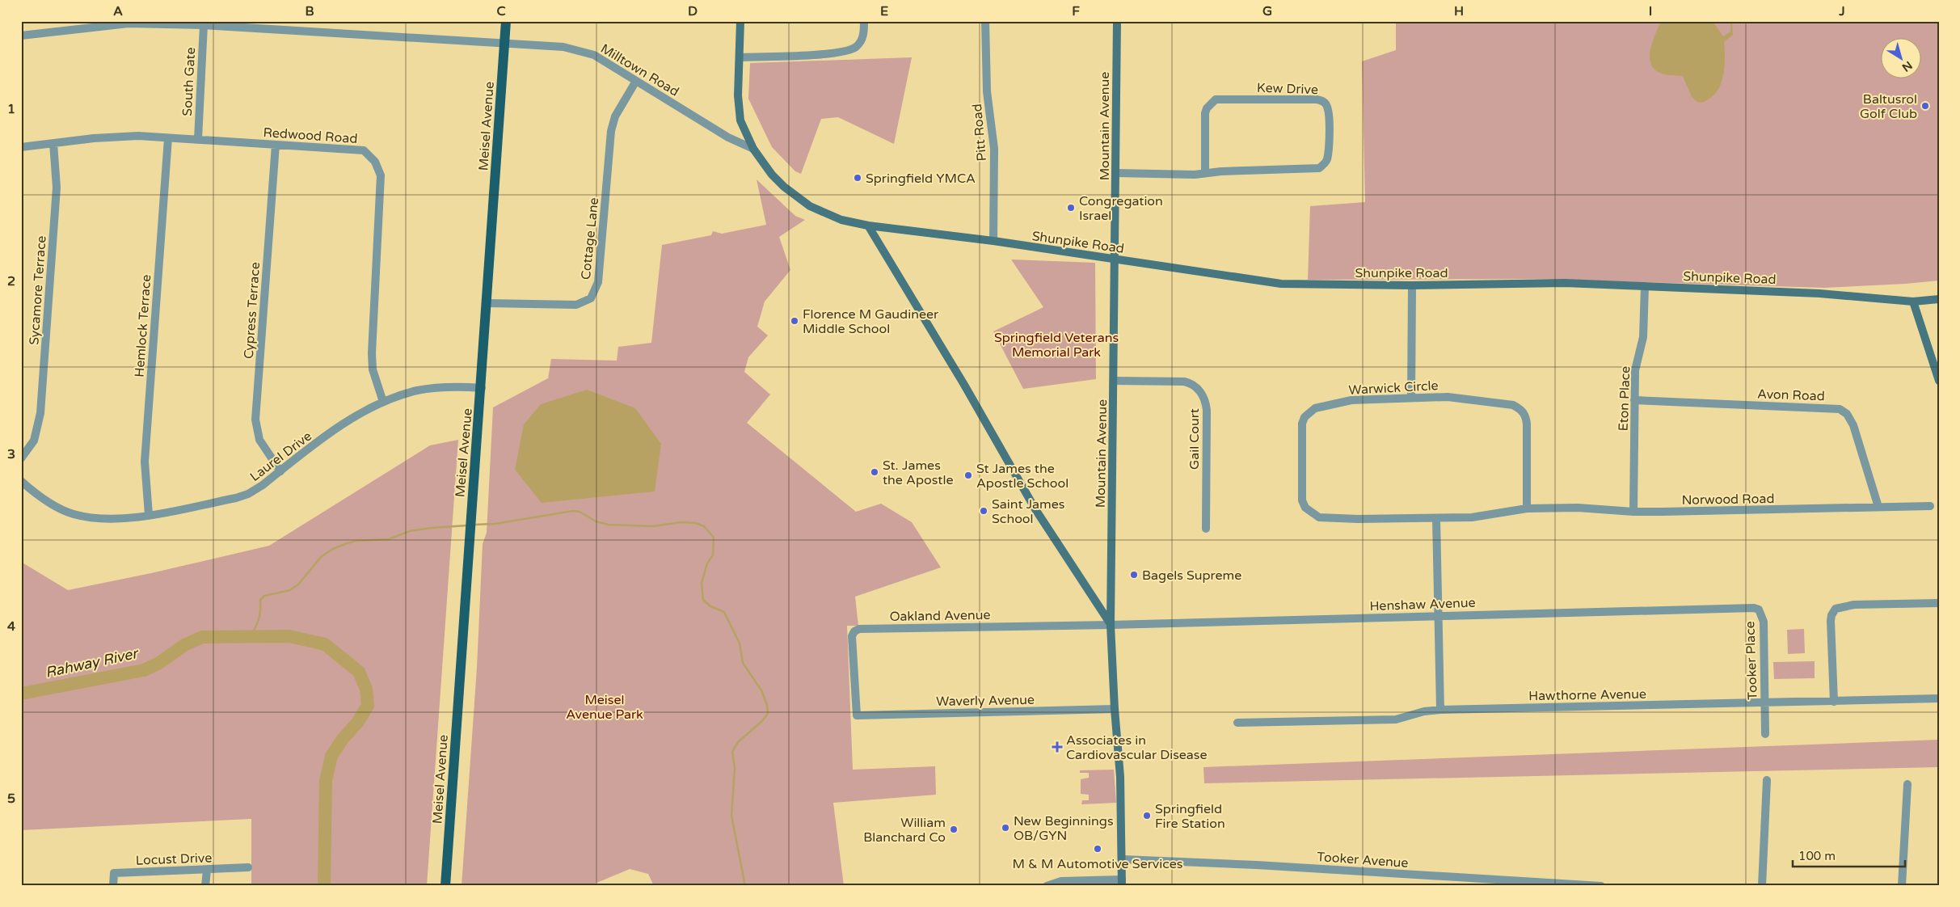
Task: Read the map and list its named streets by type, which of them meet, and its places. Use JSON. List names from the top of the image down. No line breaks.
{"streets":{"main road":["Meisel Avenue"],"street":["Milltown Road","South Gate","Kew Drive","Mountain Avenue","Pitt Road","Redwood Road","Cottage Lane","Shunpike Road","Sycamore Terrace","Cypress Terrace","Hemlock Terrace","Warwick Circle","Avon Road","Eton Place","Gail Court","Laurel Drive","Norwood Road","Henshaw Avenue","Oakland Avenue","Tooker Place","Hawthorne Avenue","Waverly Avenue","Locust Drive","Tooker Avenue"]},"crossings":[["Milltown Road","South Gate"],["Milltown Road","Meisel Avenue"],["Milltown Road","Cottage Lane"],["Milltown Road","Shunpike Road"],["South Gate","Redwood Road"],["Kew Drive","Mountain Avenue"],["Meisel Avenue","Cottage Lane"],["Meisel Avenue","Laurel Drive"],["Mountain Avenue","Shunpike Road"],["Mountain Avenue","Gail Court"],["Mountain Avenue","Henshaw Avenue"],["Mountain Avenue","Oakland Avenue"],["Mountain Avenue","Waverly Avenue"],["Mountain Avenue","Tooker Avenue"],["Pitt Road","Shunpike Road"],["Redwood Road","Sycamore Terrace"],["Redwood Road","Cypress Terrace"],["Redwood Road","Hemlock Terrace"],["Redwood Road","Laurel Drive"],["Shunpike Road","Eton Place"],["Cypress Terrace","Laurel Drive"],["Hemlock Terrace","Laurel Drive"],["Warwick Circle","Norwood Road"],["Avon Road","Eton Place"],["Avon Road","Norwood Road"],["Eton Place","Norwood Road"],["Henshaw Avenue","Oakland Avenue"],["Henshaw Avenue","Tooker Place"],["Oakland Avenue","Waverly Avenue"],["Tooker Place","Hawthorne Avenue"]],"water":["Rahway River"],"parks":["Springfield Veterans Memorial Park","Meisel Avenue Park"],"places":{"other":["Baltusrol Golf Club","Springfield YMCA","Congregation Israel","Florence M Gaudineer Middle School","St. James the Apostle","St James the Apostle School","Saint James School","Bagels Supreme","Springfield Fire Station","New Beginnings OB/GYN","William Blanchard Co","M & M Automotive Services"],"health":["Associates in Cardiovascular Disease"]},"scale_bar":"100 m","north":"bottom right","grid":{"columns":["A","B","C","D","E","F","G","H","I","J"],"rows":["1","2","3","4","5"]}}
